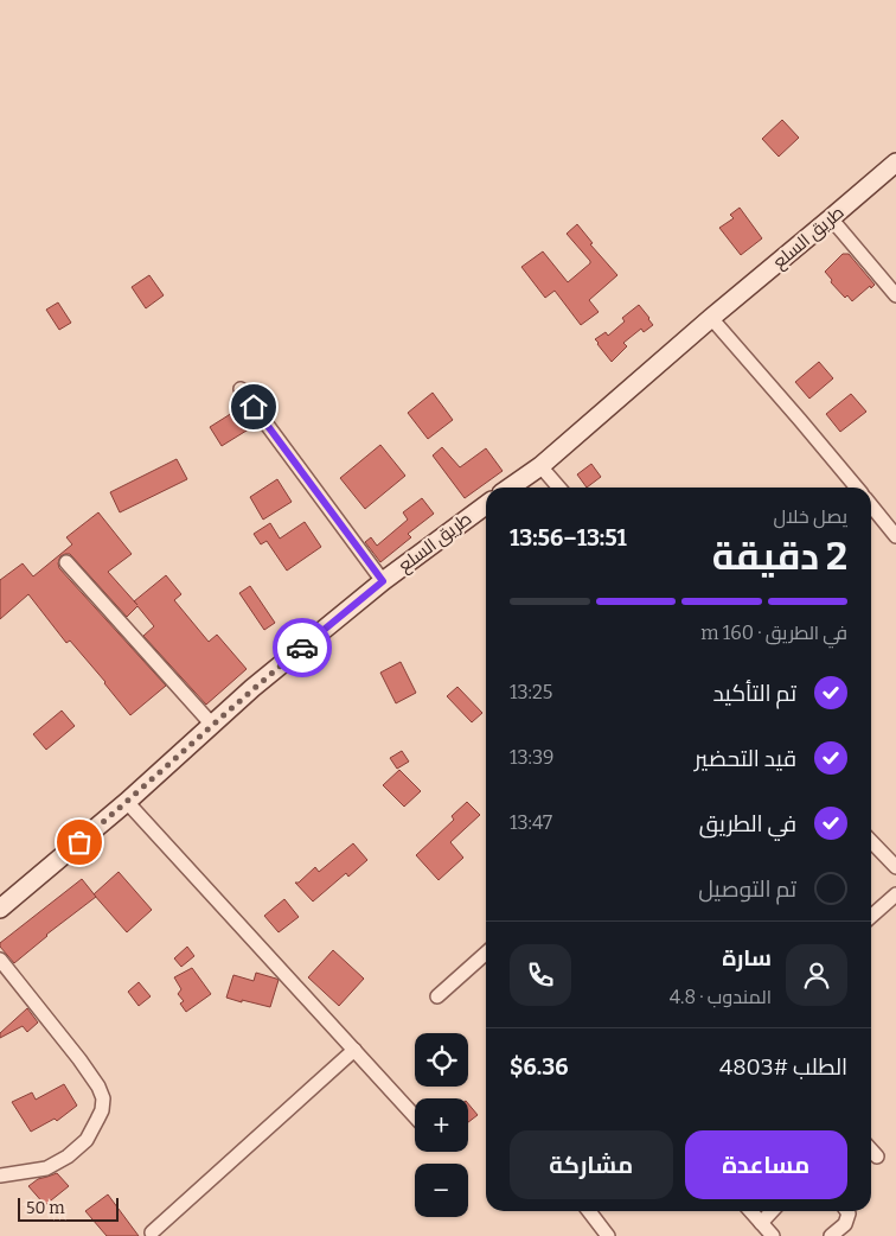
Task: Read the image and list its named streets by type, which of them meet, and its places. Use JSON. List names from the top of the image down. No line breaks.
{"streets":{"street":["طريق السلع"]},"scale_bar":"50 m","page":{"heading":["2 دقيقة","يصل خلال","13:51–13:56"],"panel":["سارة","المندوب · 4.8","الطلب #4803","$6.36"],"bar":"في الطريق · 160 m","list":[["تم التأكيد","13:25"],["قيد التحضير","13:39"],["في الطريق","13:47"],"تم التوصيل"],"map_buttons":["+","−"],"buttons":["مساعدة","مشاركة"],"scale":"50 m"}}
